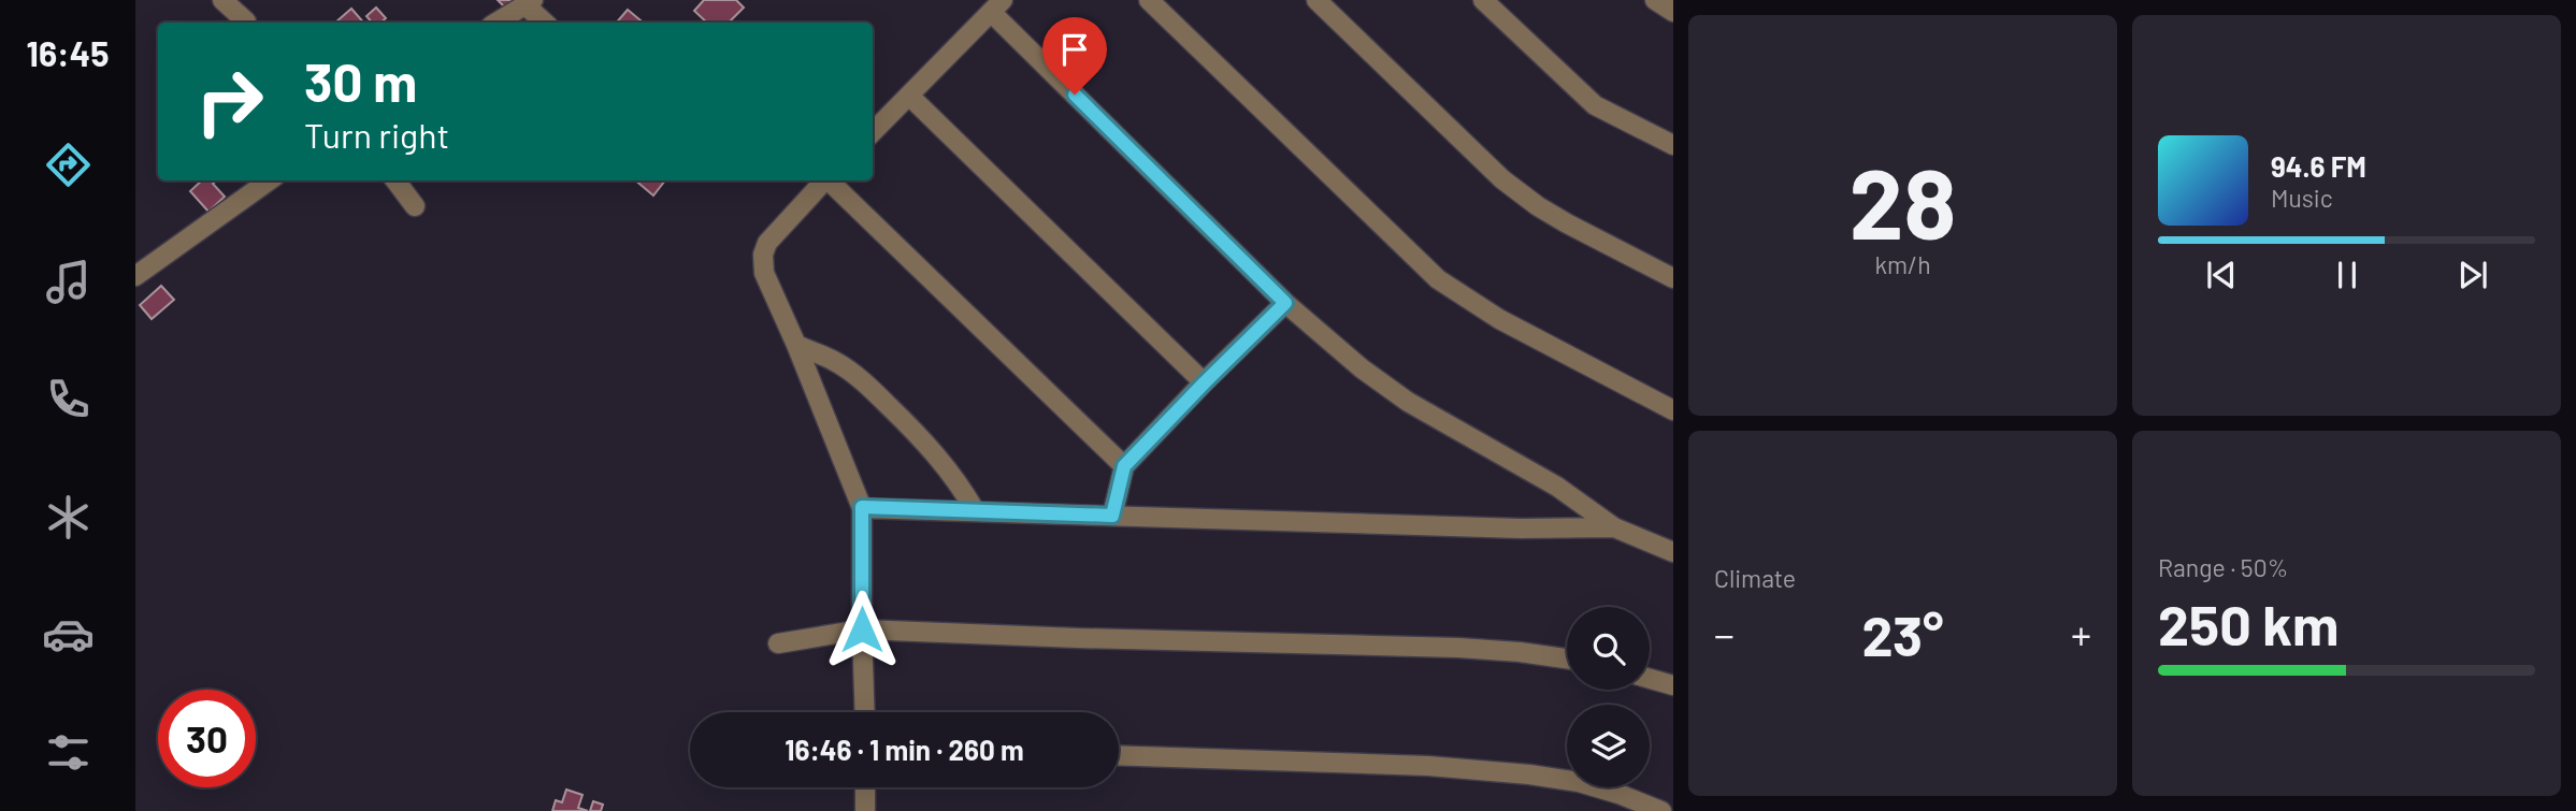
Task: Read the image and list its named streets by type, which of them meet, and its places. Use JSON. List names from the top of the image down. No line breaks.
{"page":{"tabs":"16:45","tile":[["28","km/h"],"Climate",["Range · 50%","250 km"]],"turn":["30 m","Turn right"],"song":["94.6 FM","Music"],"heat":["−","23°","+"],"limit":"30","trip":"16:46 · 1 min · 260 m"}}
